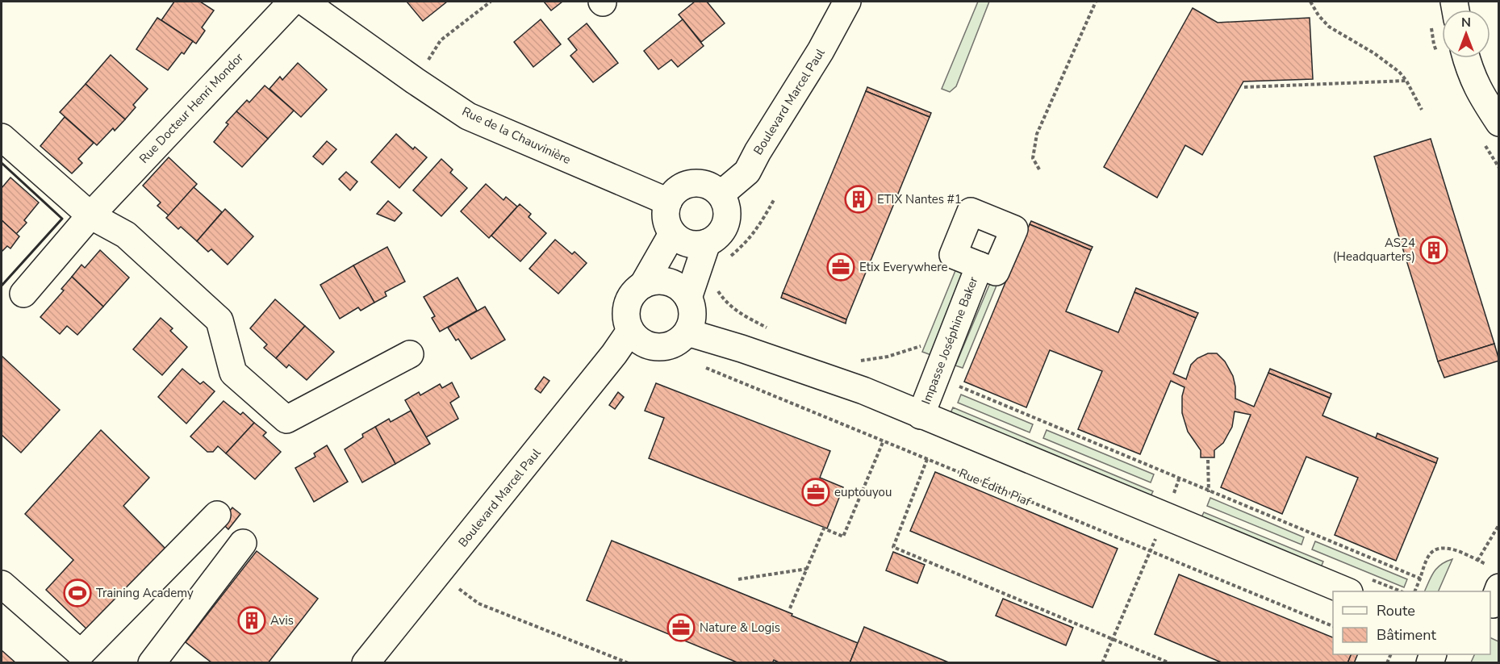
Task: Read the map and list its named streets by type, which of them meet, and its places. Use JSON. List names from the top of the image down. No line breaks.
{"streets":{"street":["Boulevard Marcel Paul","Rue Docteur Henri Mondor","Rue de la Chauvinière","Impasse Joséphine Baker"],"path":["Rue Édith Piaf"]},"crossings":[["Boulevard Marcel Paul","Rue de la Chauvinière"]],"places":{"building":["ETIX Nantes #1","AS24 (Headquarters)","Avis"],"office":["Etix Everywhere","euptouyou","Nature & Logis"],"sports":["Training Academy"]},"legend":["Route","Bâtiment"],"north":"top"}
